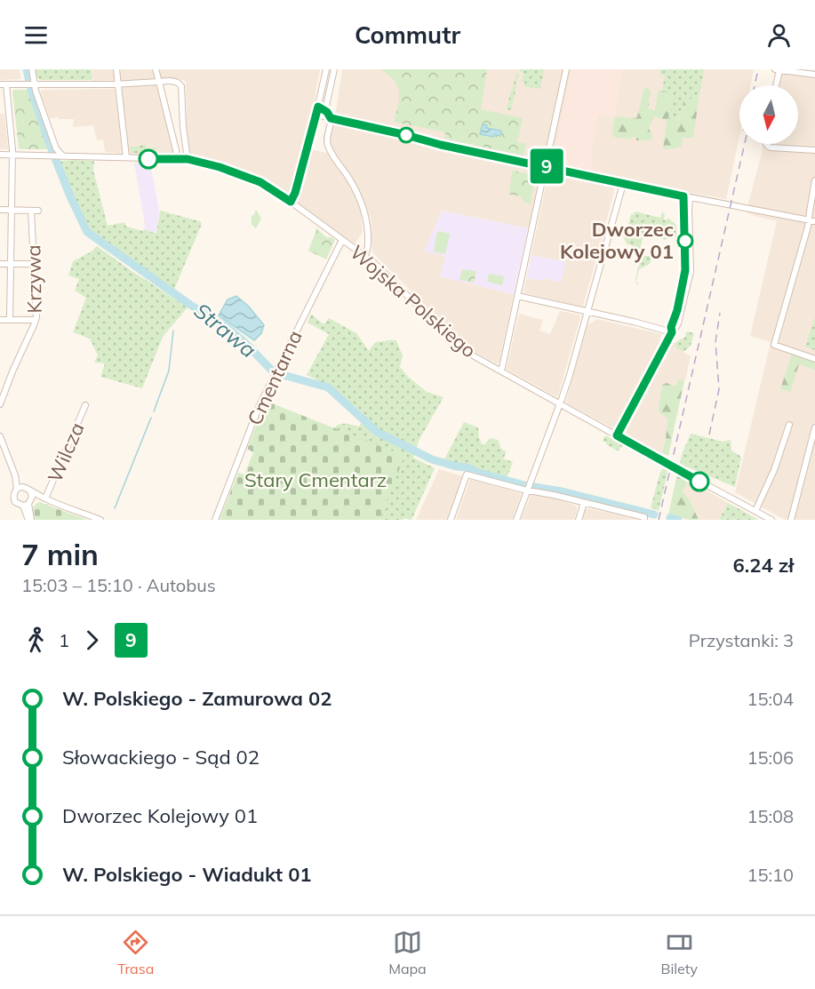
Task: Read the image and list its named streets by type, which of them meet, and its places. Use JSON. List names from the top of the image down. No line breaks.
{"streets":{"street":["Krzywa","Wojska Polskiego","Cmentarna","Wilcza"]},"crossings":[["Wojska Polskiego","Cmentarna"]],"water":["Strawa"],"parks":["Stary Cmentarz"],"places":["Dworzec Kolejowy 01"],"lines":["bus line 9"],"north":"bottom","page":{"header":"Commutr","on_map":"9","heading":["7 min","15:03 – 15:10 · Autobus","6.24 zł"],"legs":["1","9","Przystanki: 3"],"list":[{"name":"W. Polskiego - Zamurowa 02","value":"15:04"},{"name":"Słowackiego - Sąd 02","value":"15:06"},{"name":"Dworzec Kolejowy 01","value":"15:08"},{"name":"W. Polskiego - Wiadukt 01","value":"15:10"}],"tabs":["Trasa","Mapa","Bilety"]}}
